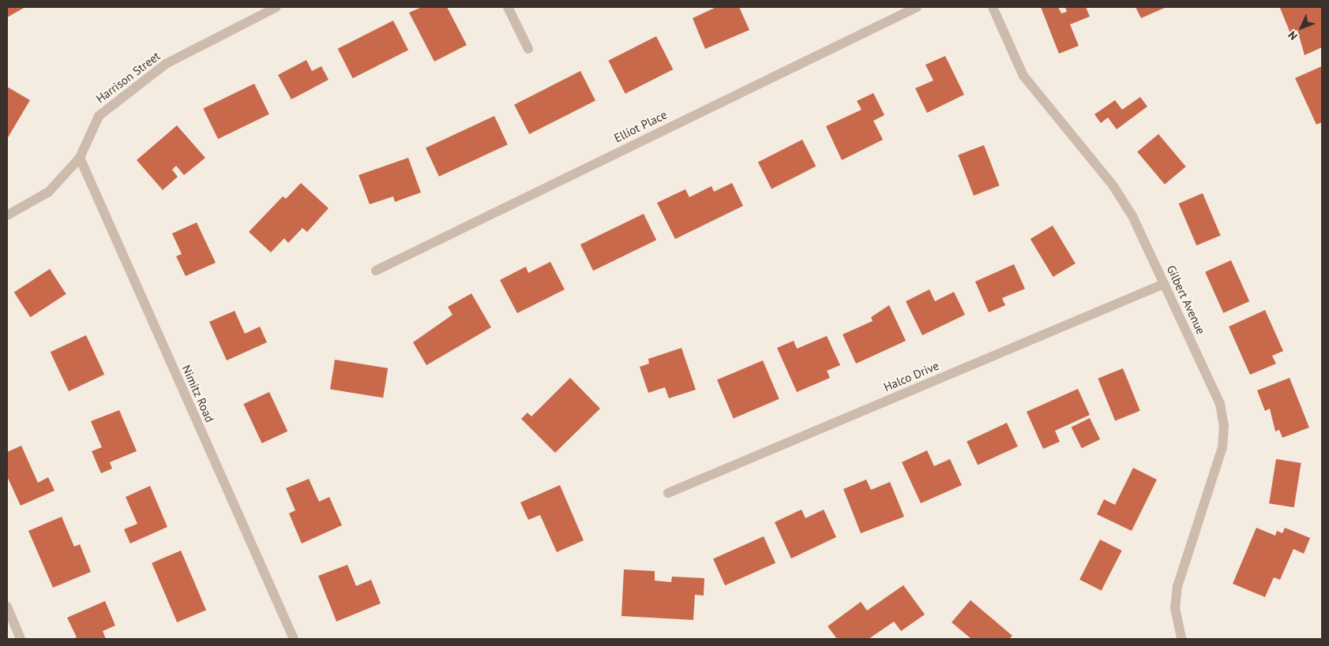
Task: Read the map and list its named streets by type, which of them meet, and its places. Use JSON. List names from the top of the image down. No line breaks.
{"streets":{"street":["Harrison Street","Elliot Place","Gilbert Avenue","Halco Drive","Nimitz Road"]},"crossings":[["Harrison Street","Nimitz Road"],["Gilbert Avenue","Halco Drive"]],"north":"bottom left"}
